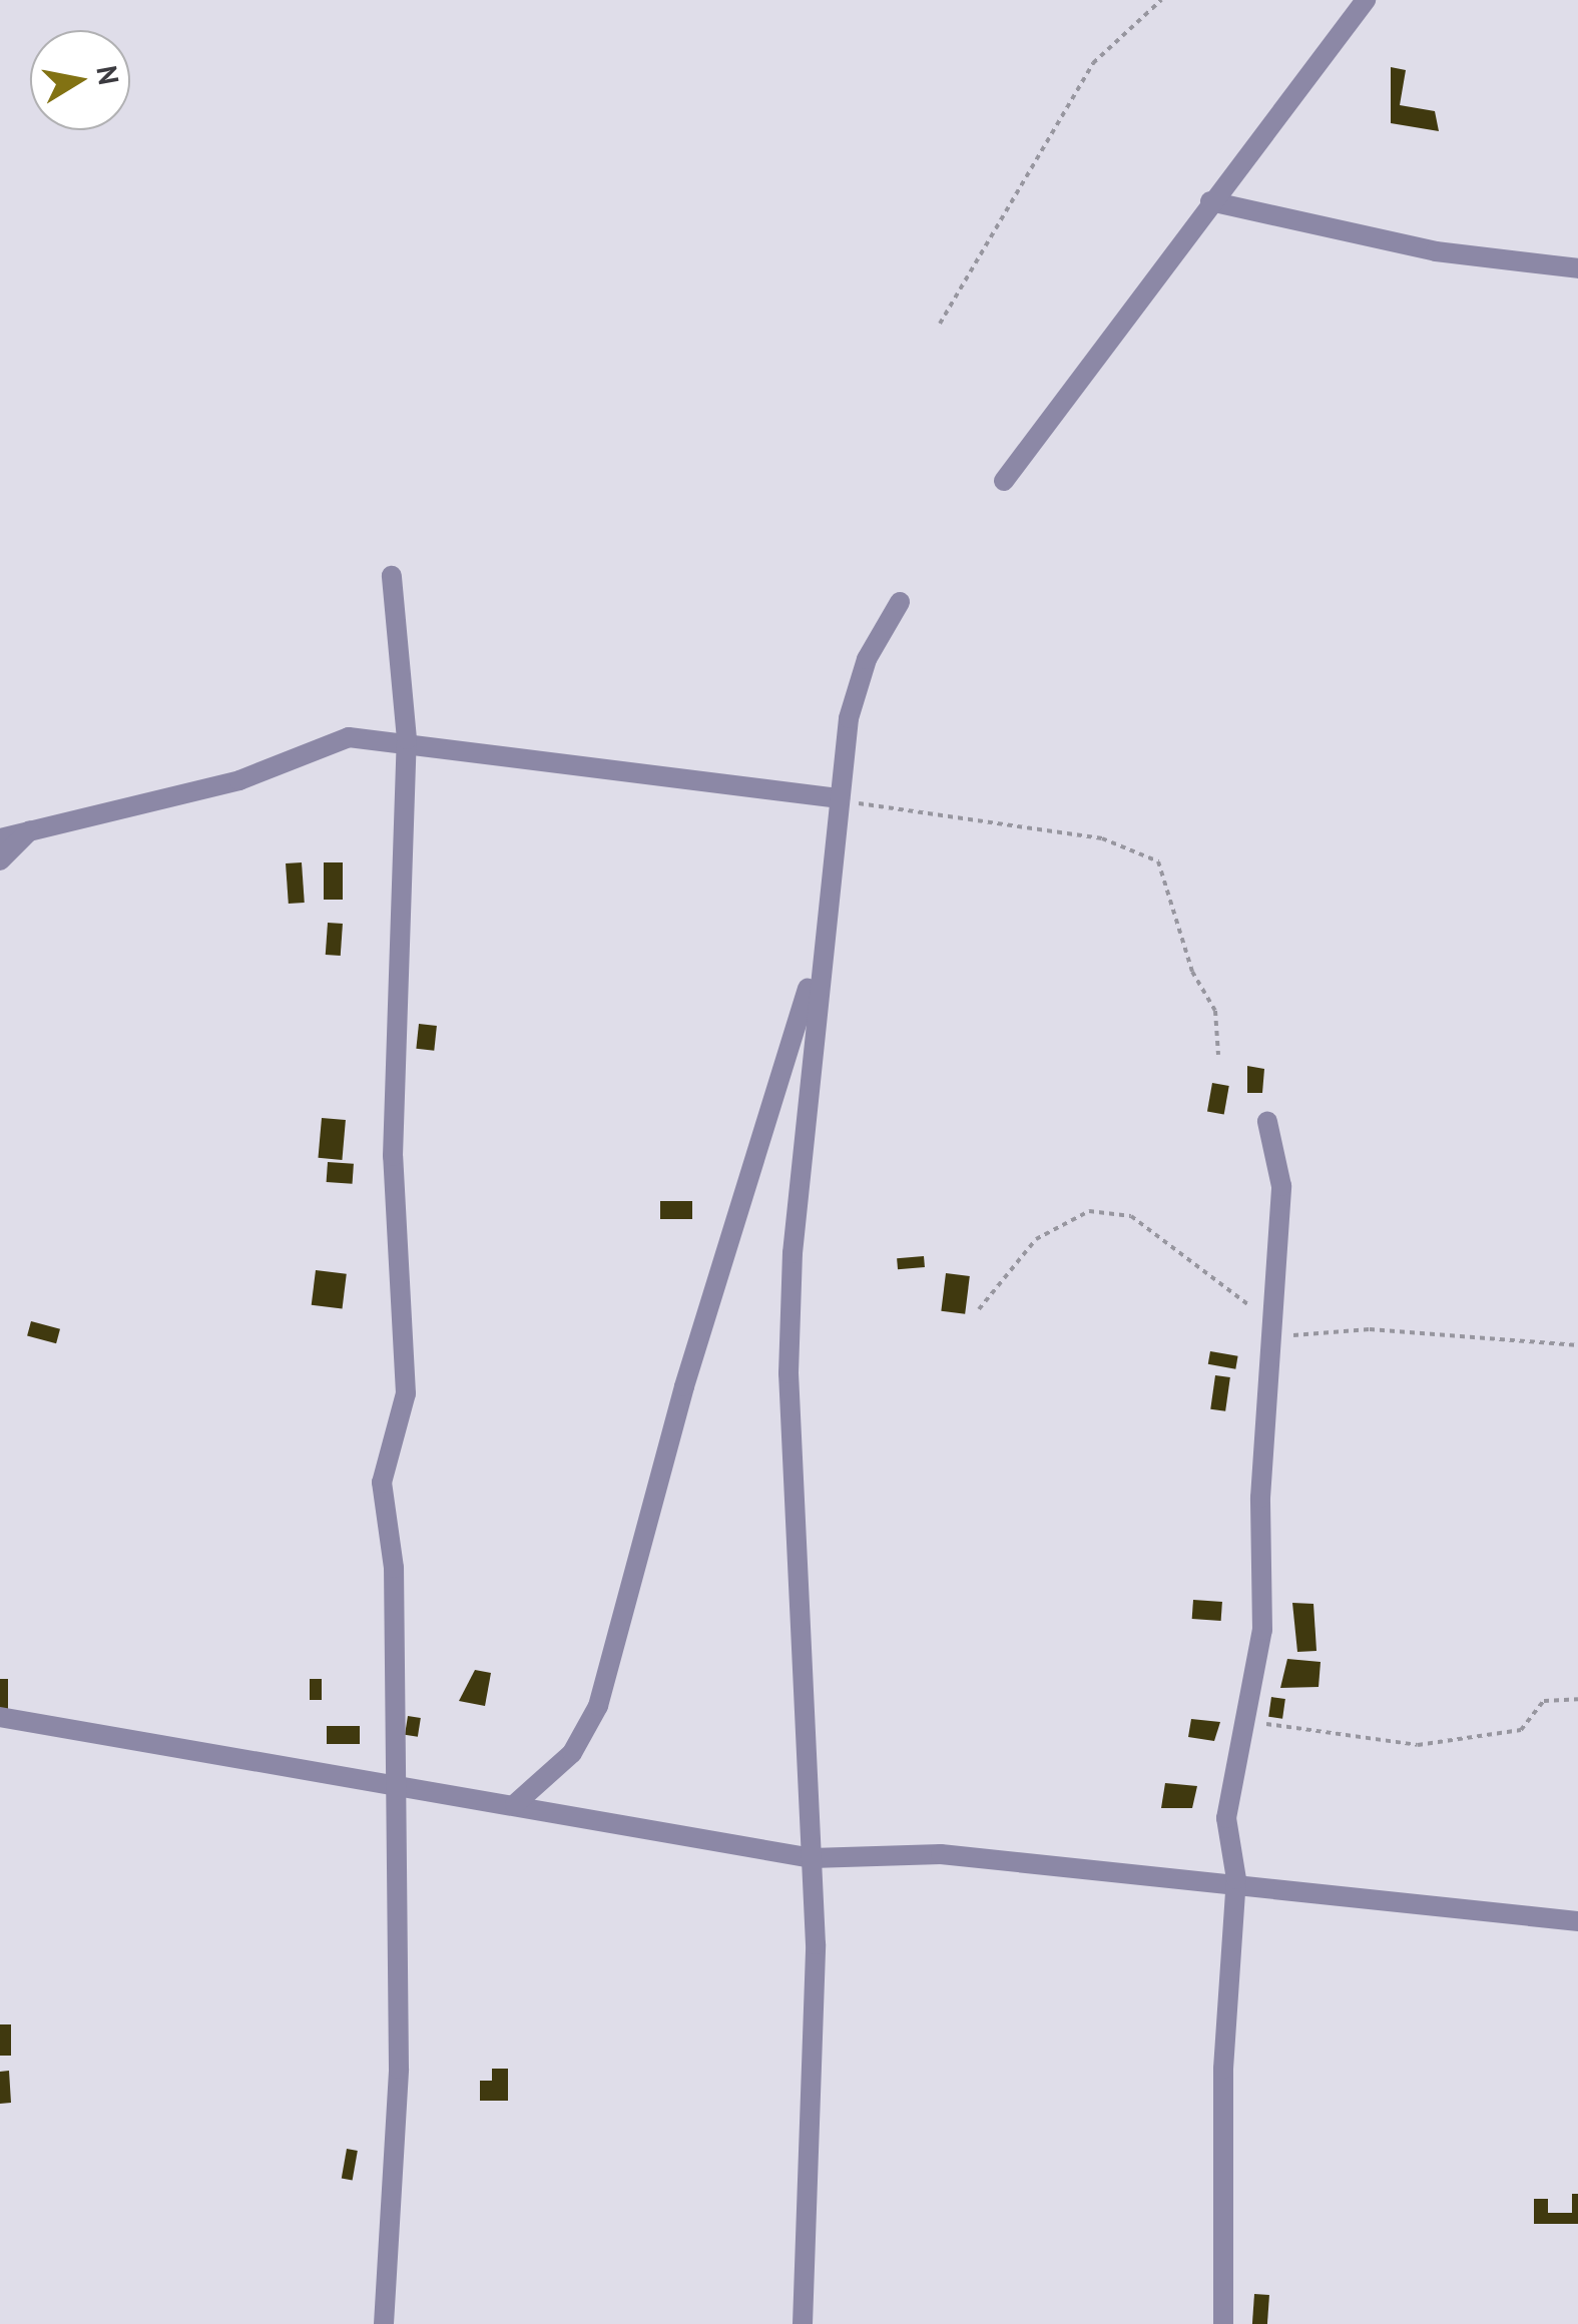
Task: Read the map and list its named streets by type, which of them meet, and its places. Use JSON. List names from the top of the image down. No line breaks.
{"north":"right"}
